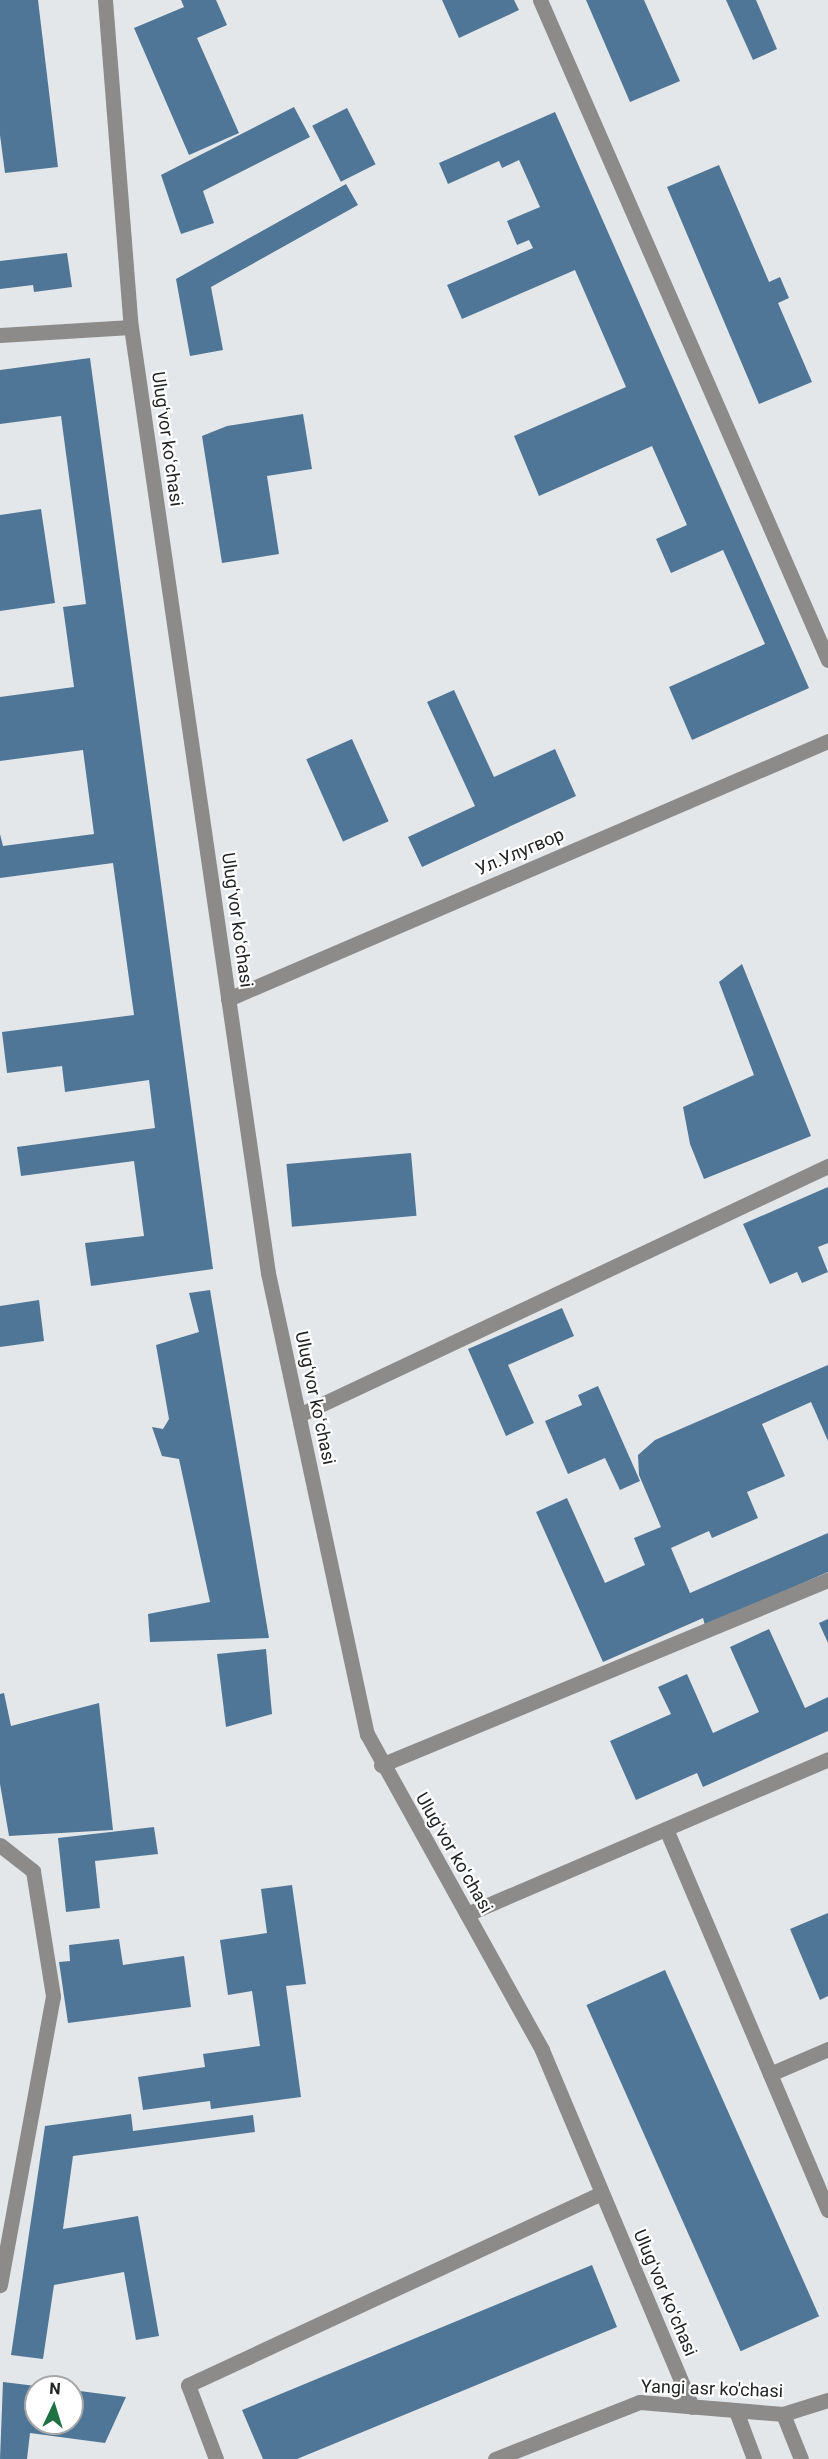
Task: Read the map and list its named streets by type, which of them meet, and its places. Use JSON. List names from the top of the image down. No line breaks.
{"streets":{"street":["Ulugʻvor koʻchasi","Ул.Улугвор","Yangi asr ko'chasi"]},"crossings":[["Ulugʻvor koʻchasi","Ул.Улугвор"],["Ulugʻvor koʻchasi","Yangi asr ko'chasi"]],"north":"top"}
